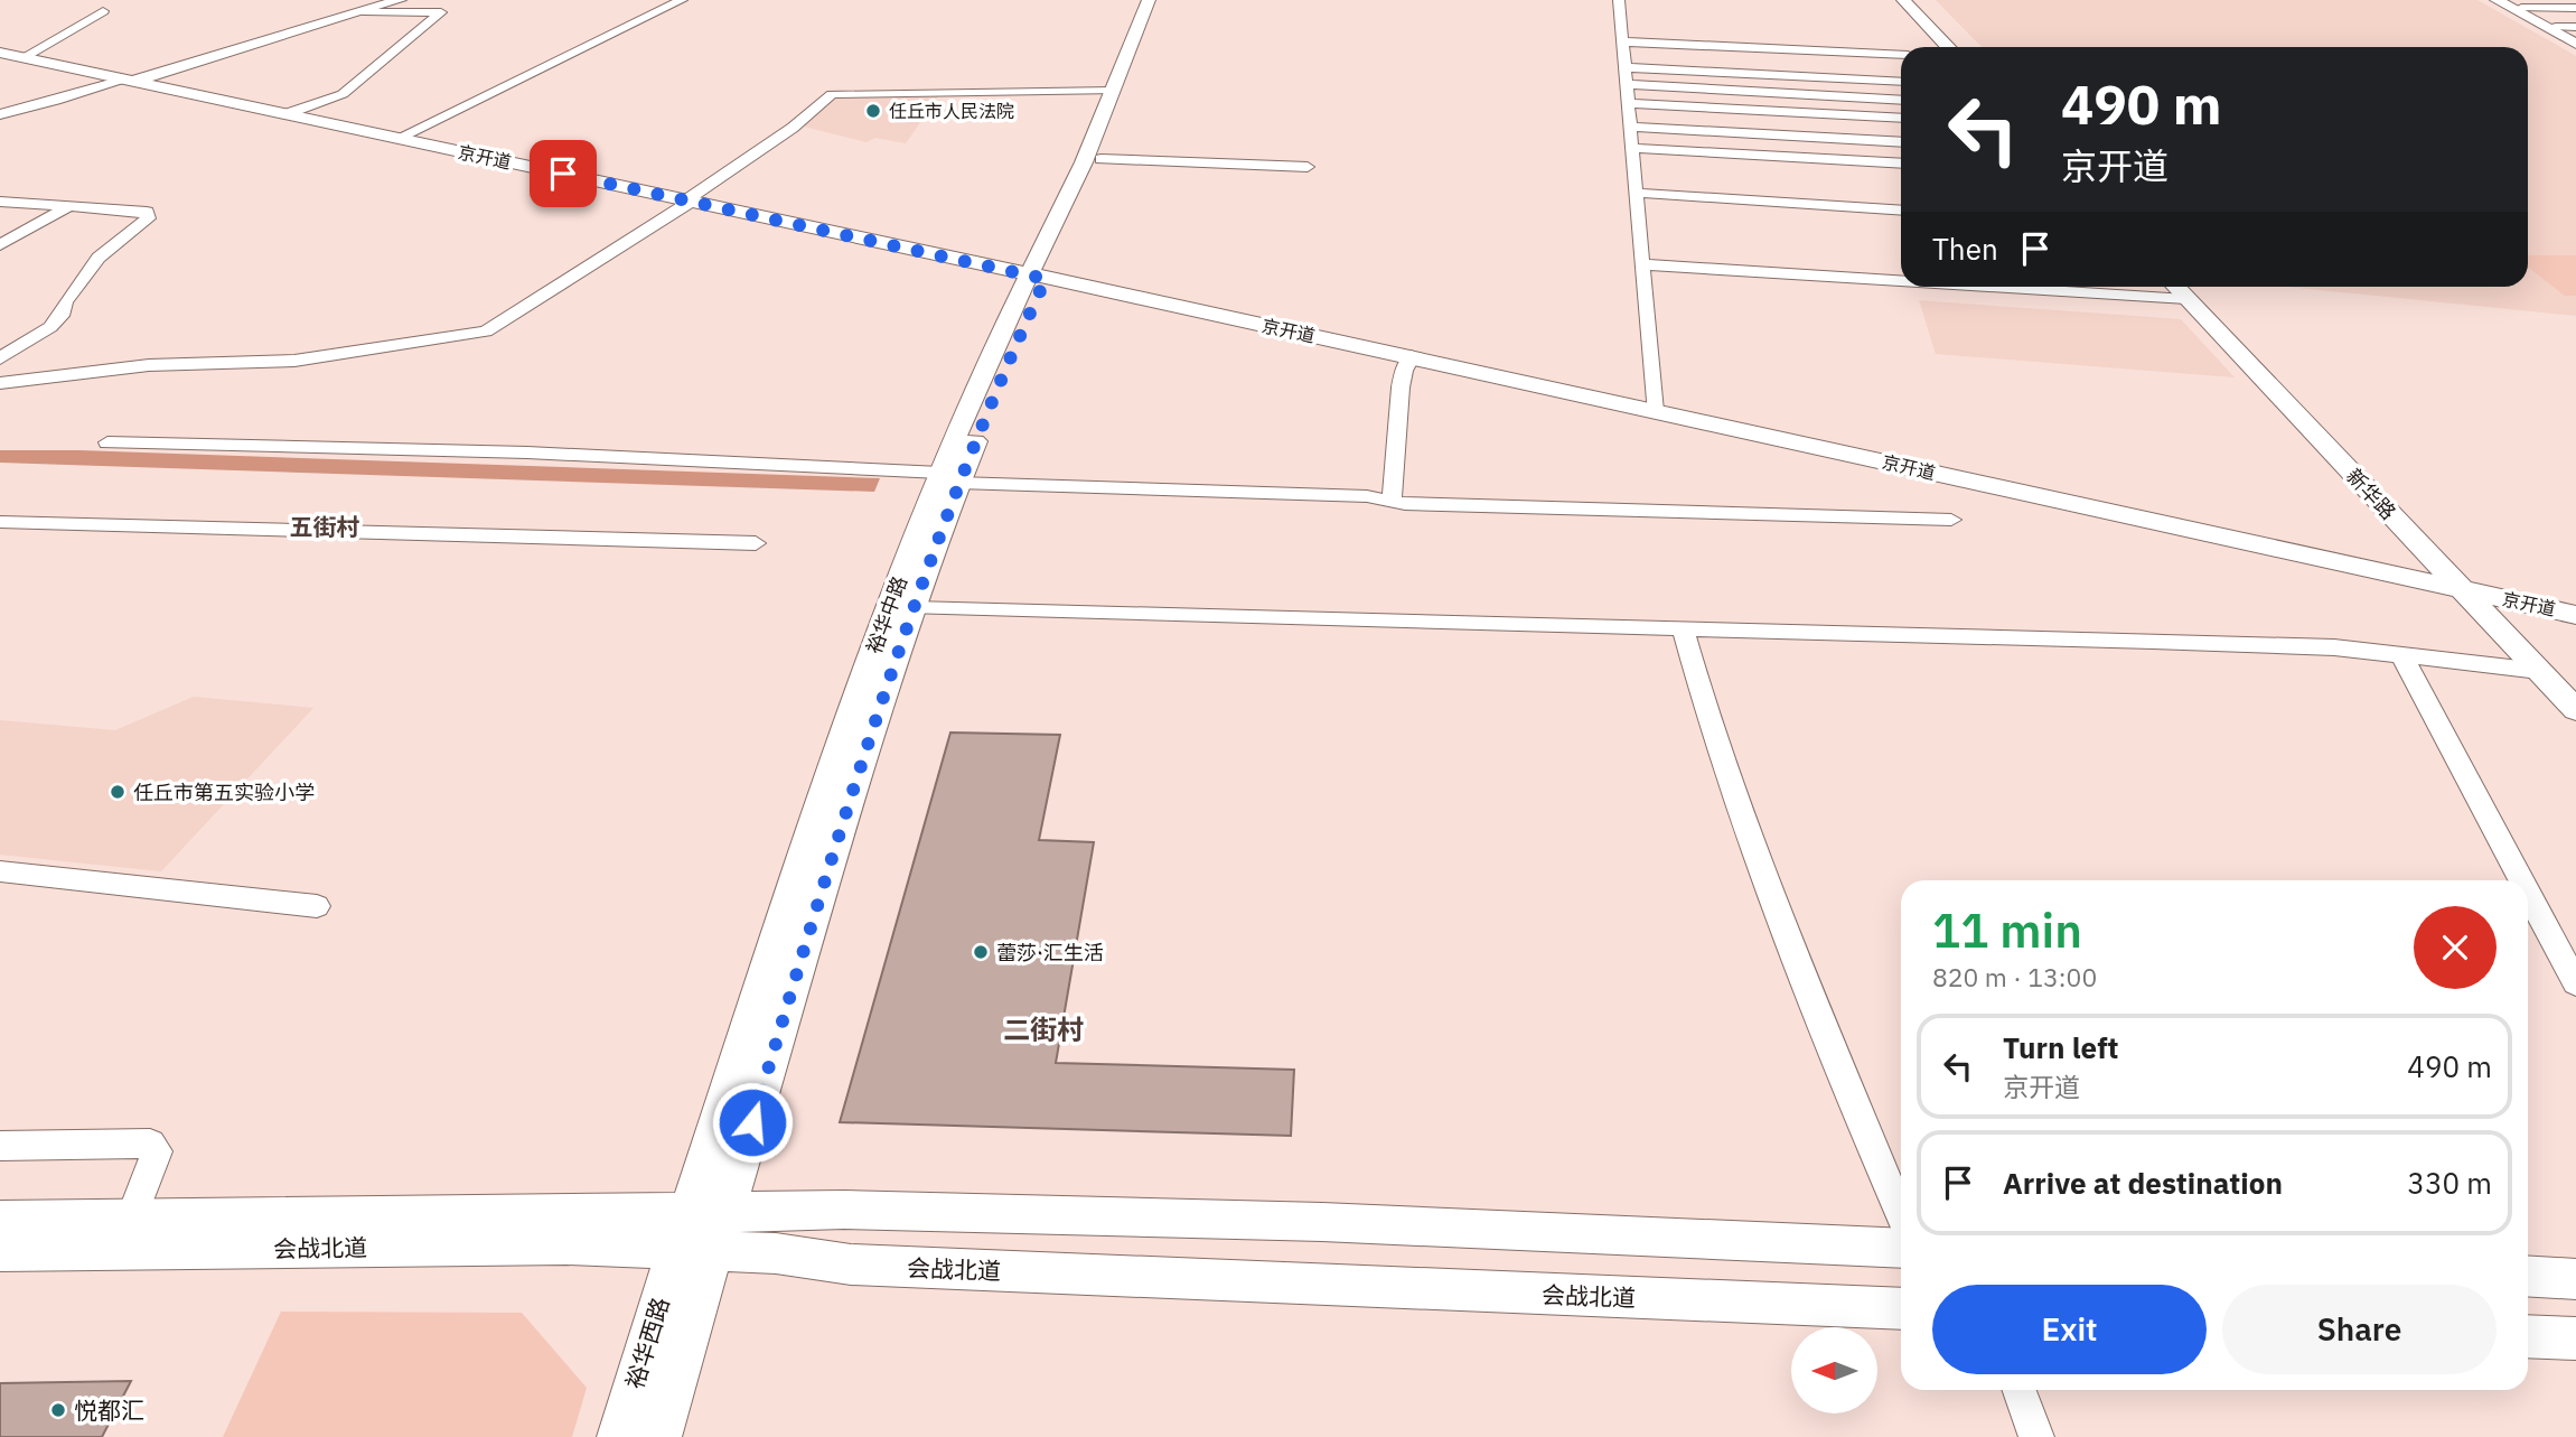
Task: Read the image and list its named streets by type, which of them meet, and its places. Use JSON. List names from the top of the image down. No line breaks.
{"streets":{"main road":["京开道","新华路","裕华中路","会战北道","裕华西路"]},"crossings":[["京开道","新华路"],["京开道","裕华中路"],["裕华中路","会战北道"],["裕华中路","裕华西路"],["会战北道","裕华西路"]],"districts":["五街村","二街村"],"places":["任丘市人民法院","任丘市第五实验小学","蕾莎·汇生活","悦都汇"],"north":"left","page":{"turn":["490 m","京开道"],"then":"Then","heading":["11 min","820 m · 13:00"],"list":[{"name":"Turn left","note":"京开道","value":"490 m"},{"name":"Arrive at destination","value":"330 m"}],"buttons":["Exit","Share"]}}
